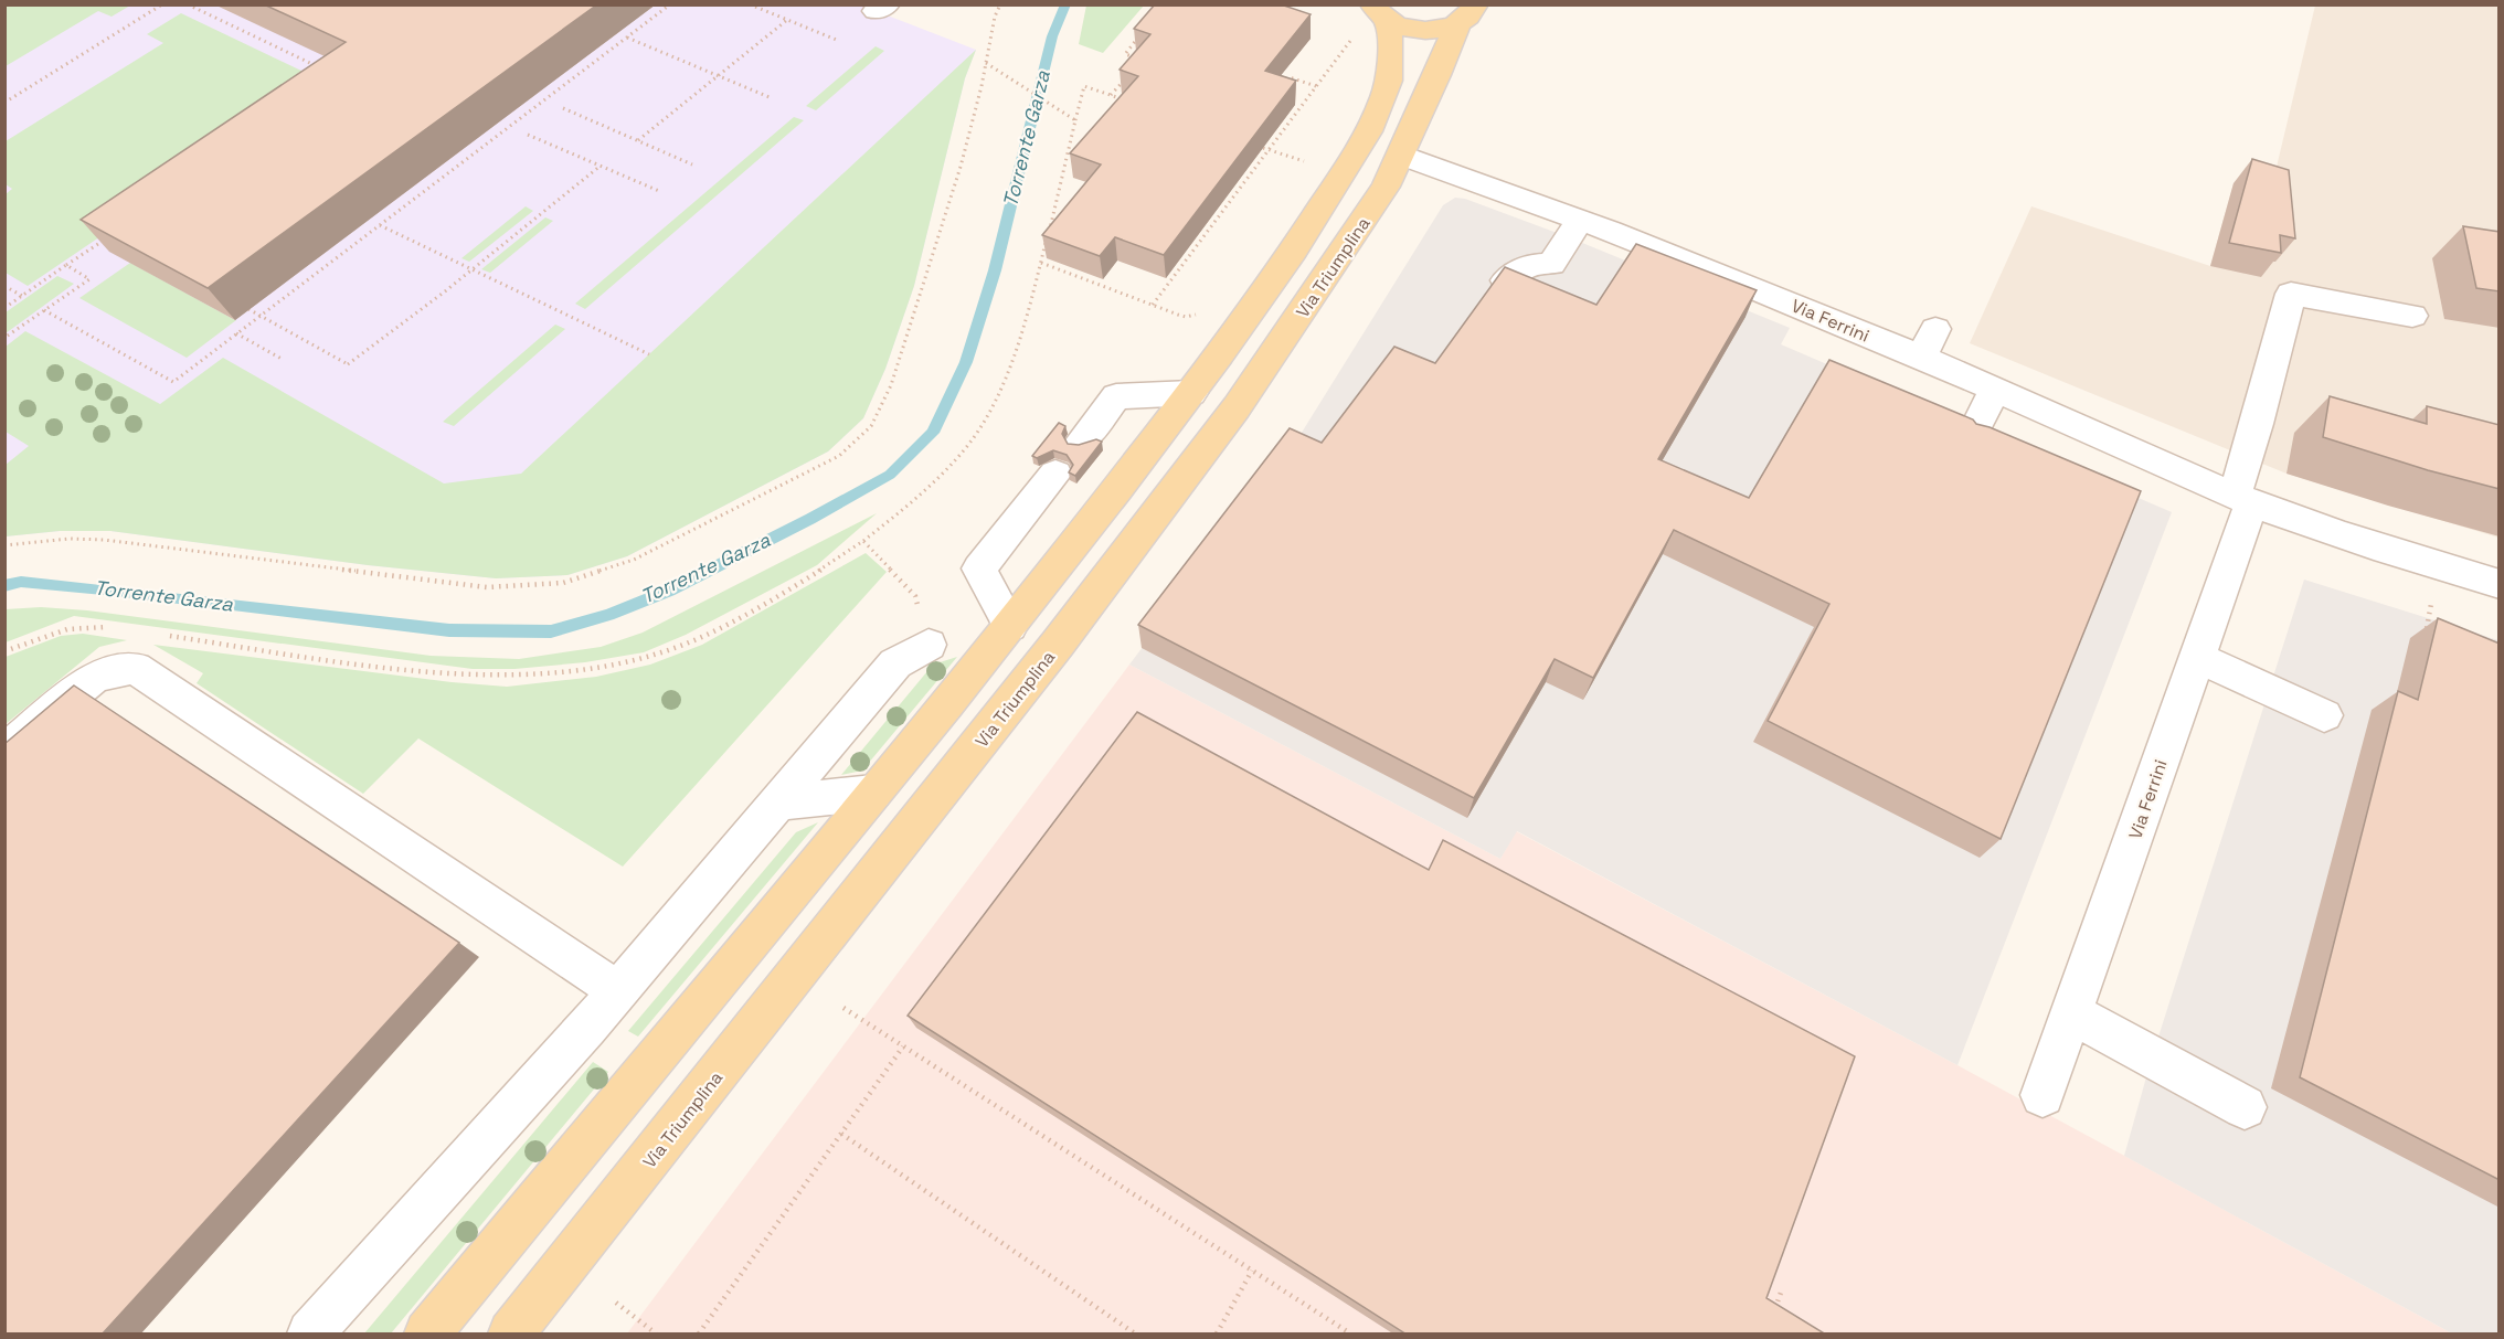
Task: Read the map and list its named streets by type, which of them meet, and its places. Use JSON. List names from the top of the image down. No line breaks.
{"streets":{"main road":["Via Triumplina"],"street":["Via Ferrini"]},"crossings":[["Via Triumplina","Via Ferrini"]],"water":["Torrente Garza"]}
